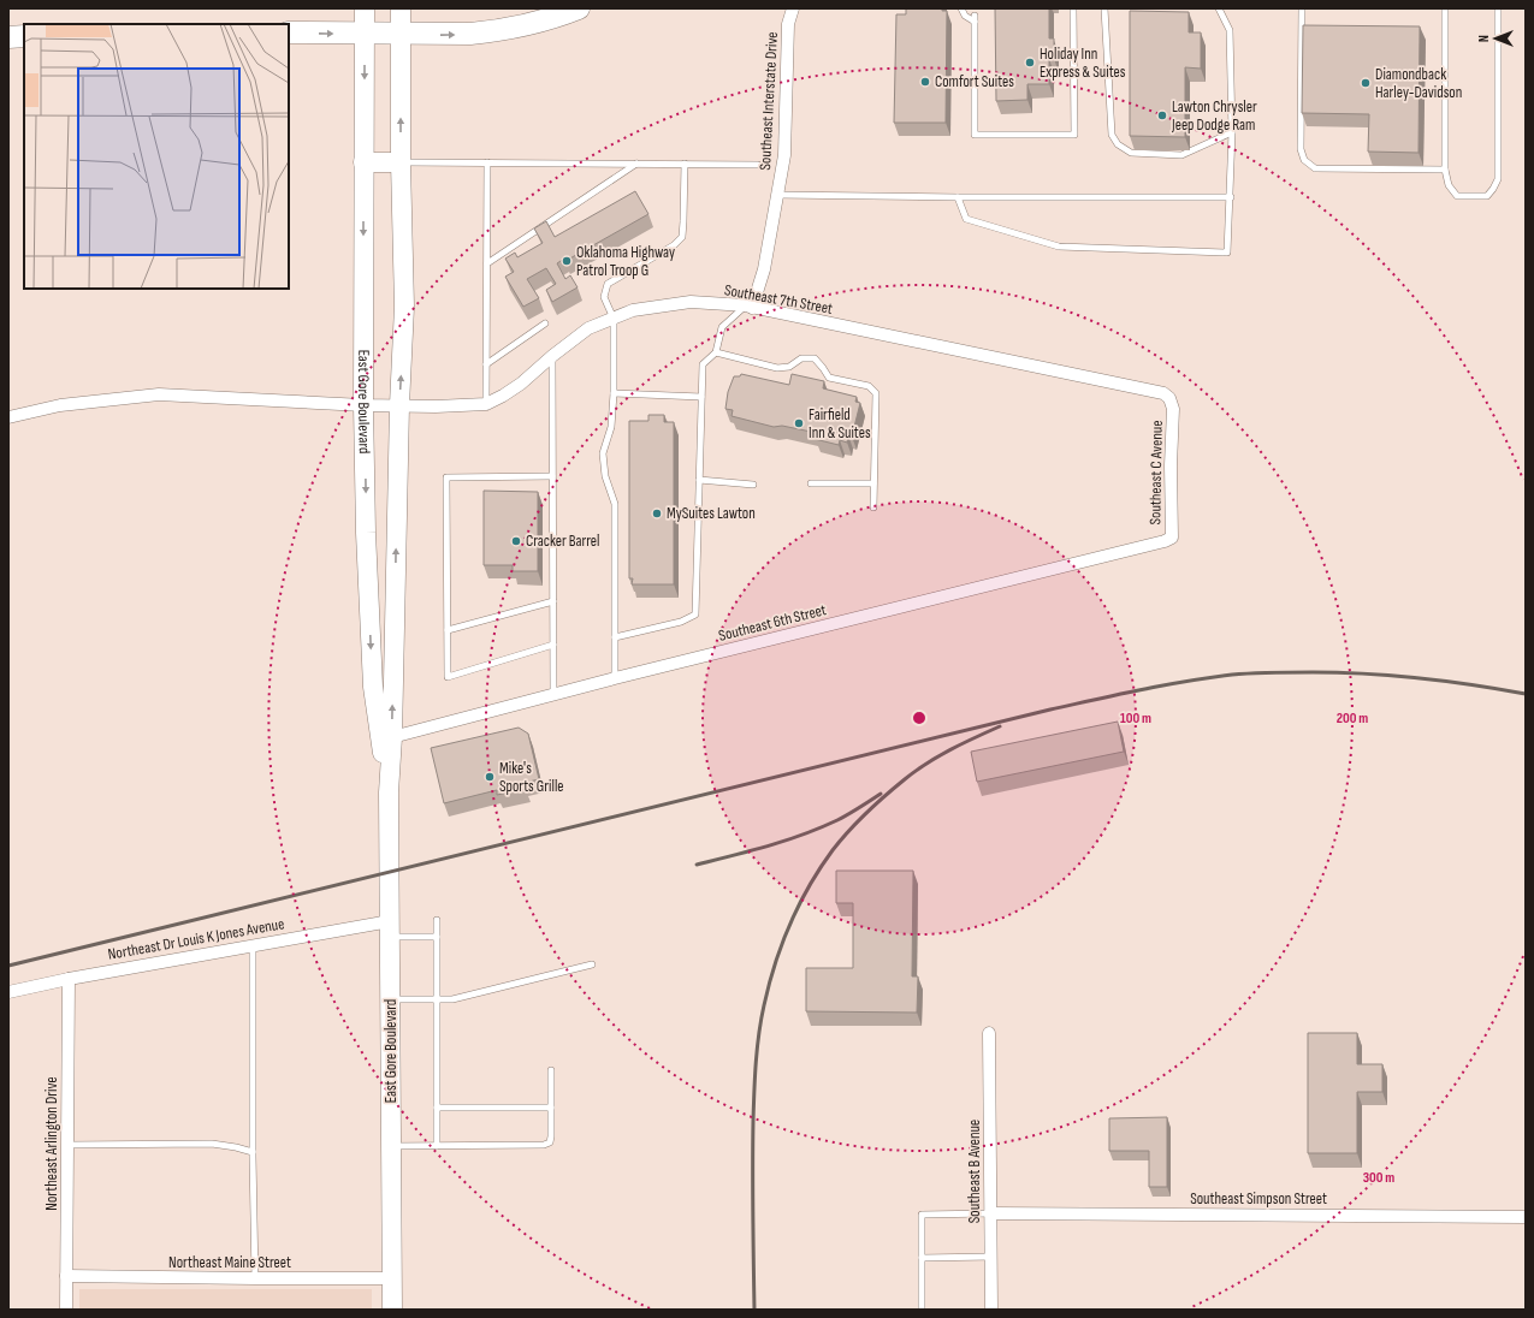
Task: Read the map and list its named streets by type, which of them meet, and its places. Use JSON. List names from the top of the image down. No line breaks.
{"streets":{"main road":["East Gore Boulevard"],"street":["Southeast Interstate Drive","Southeast 7th Street","Southeast C Avenue","Southeast 6th Street","Northeast Dr Louis K Jones Avenue","Northeast Arlington Drive","Southeast B Avenue","Southeast Simpson Street","Northeast Maine Street"]},"crossings":[["Southeast Interstate Drive","Southeast 7th Street"],["Southeast 7th Street","East Gore Boulevard"],["Southeast 7th Street","Southeast C Avenue"],["East Gore Boulevard","Southeast 6th Street"],["East Gore Boulevard","Northeast Dr Louis K Jones Avenue"],["East Gore Boulevard","Northeast Maine Street"],["Southeast C Avenue","Southeast 6th Street"],["Northeast Dr Louis K Jones Avenue","Northeast Arlington Drive"],["Northeast Arlington Drive","Northeast Maine Street"],["Southeast B Avenue","Southeast Simpson Street"]],"places":["Holiday Inn Express & Suites","Comfort Suites","Diamondback Harley-Davidson","Lawton Chrysler Jeep Dodge Ram","Oklahoma Highway Patrol Troop G","Fairfield Inn & Suites","MySuites Lawton","Cracker Barrel","Mike's Sports Grille"],"north":"left","rings":["100 m","200 m","300 m"]}
